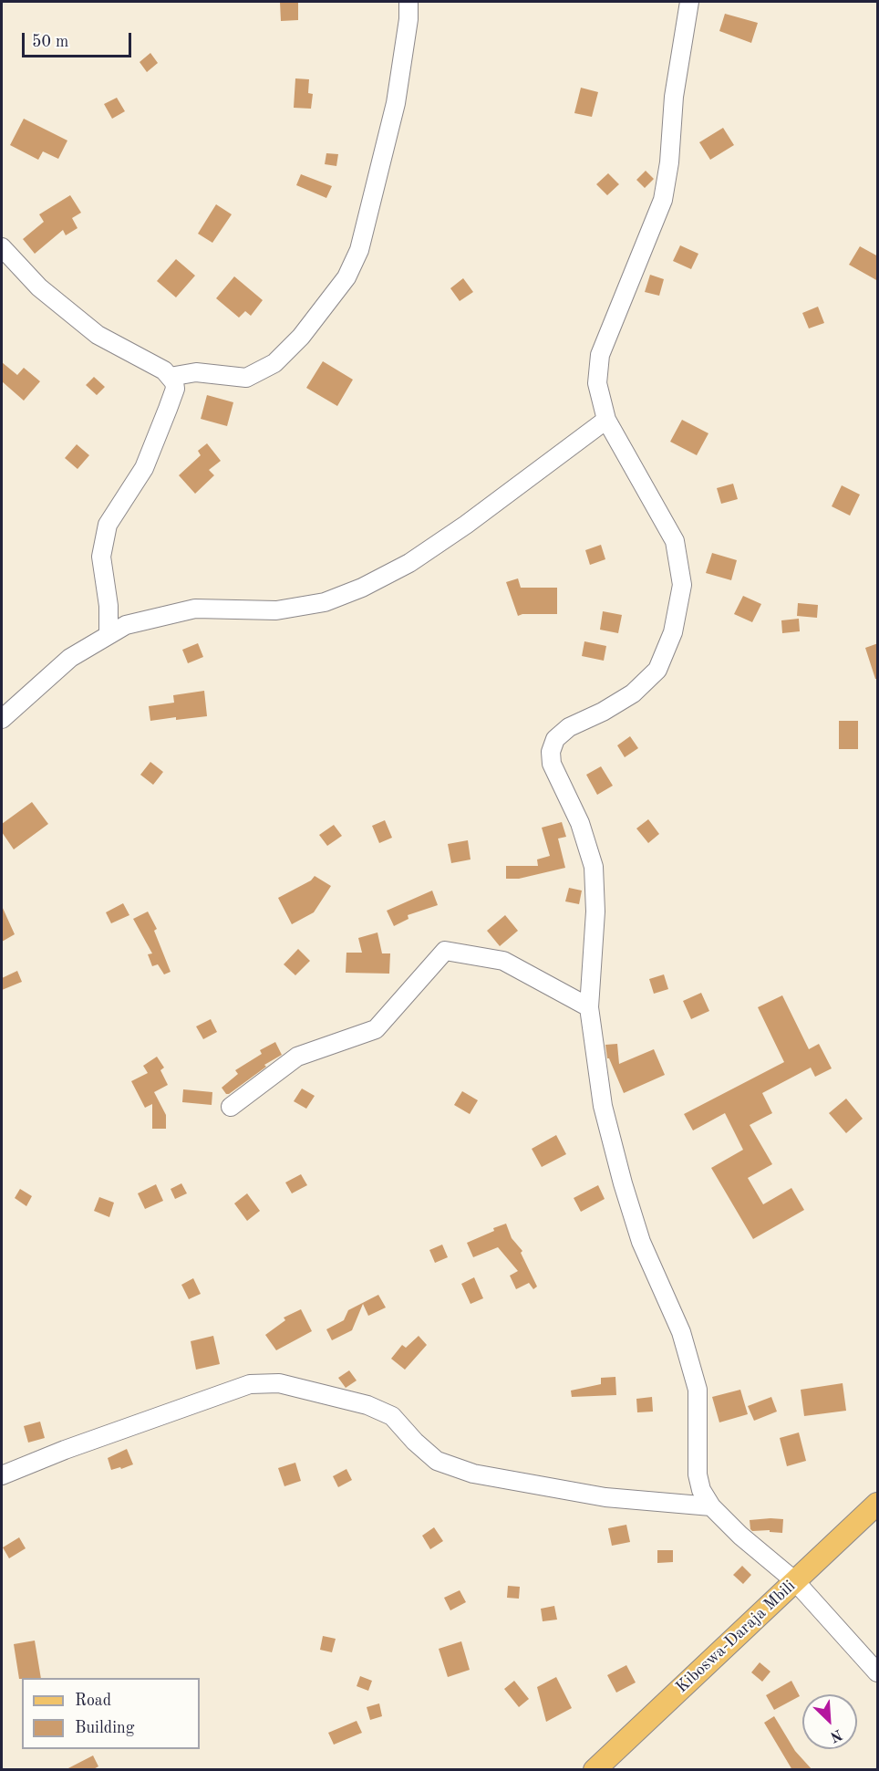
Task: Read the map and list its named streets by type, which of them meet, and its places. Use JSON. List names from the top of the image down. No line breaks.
{"streets":{"main road":["Kiboswa-Daraja Mbili"]},"legend":["Road","Building"],"scale_bar":"50 m","north":"bottom right"}
